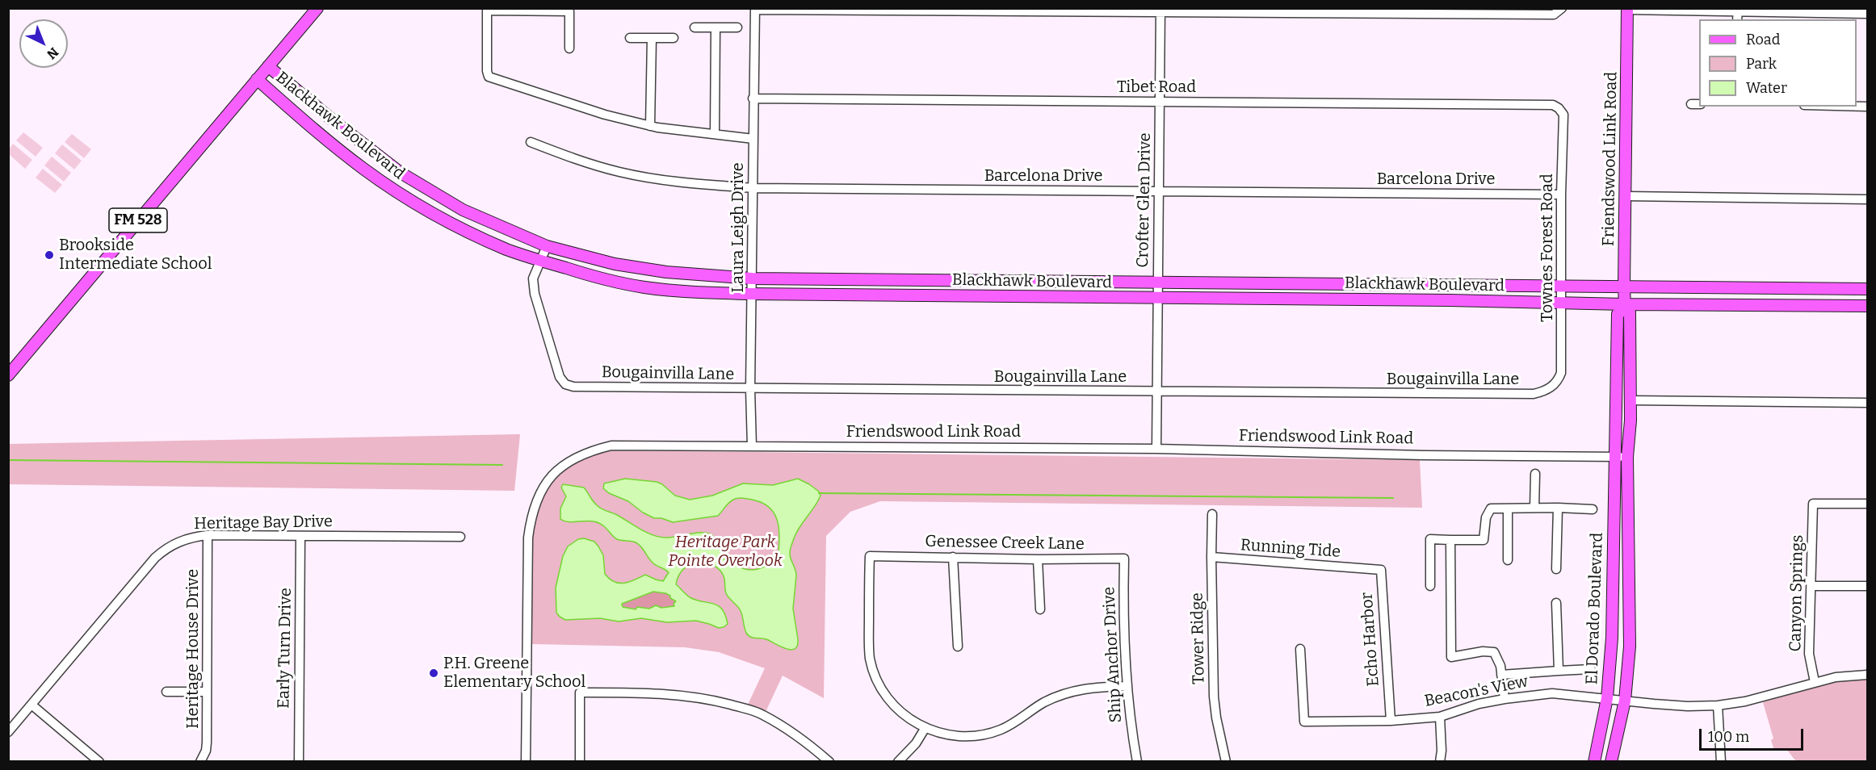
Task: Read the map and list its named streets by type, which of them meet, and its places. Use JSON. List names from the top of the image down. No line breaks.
{"streets":{"main road":["Blackhawk Boulevard","Friendswood Link Road","FM 528","El Dorado Boulevard"],"street":["Tibet Road","Barcelona Drive","Crofter Glen Drive","Laura Leigh Drive","Townes Forest Road","Bougainvilla Lane","Heritage Bay Drive","Genessee Creek Lane","Running Tide","Canyon Springs","Tower Ridge","Echo Harbor","Early Turn Drive","Heritage House Drive","Ship Anchor Drive","Beacon's View"]},"crossings":[["Tibet Road","Crofter Glen Drive"],["Tibet Road","Laura Leigh Drive"],["Tibet Road","Townes Forest Road"],["Blackhawk Boulevard","Friendswood Link Road"],["Blackhawk Boulevard","Crofter Glen Drive"],["Blackhawk Boulevard","FM 528"],["Blackhawk Boulevard","Laura Leigh Drive"],["Blackhawk Boulevard","Townes Forest Road"],["Blackhawk Boulevard","Bougainvilla Lane"],["Friendswood Link Road","Crofter Glen Drive"],["Friendswood Link Road","Laura Leigh Drive"],["Friendswood Link Road","El Dorado Boulevard"],["Barcelona Drive","Crofter Glen Drive"],["Barcelona Drive","Laura Leigh Drive"],["Barcelona Drive","Townes Forest Road"],["Crofter Glen Drive","Bougainvilla Lane"],["Laura Leigh Drive","Bougainvilla Lane"],["Townes Forest Road","Bougainvilla Lane"],["Heritage Bay Drive","Early Turn Drive"],["Heritage Bay Drive","Heritage House Drive"],["Genessee Creek Lane","Ship Anchor Drive"],["Running Tide","Tower Ridge"],["Running Tide","Echo Harbor"],["Canyon Springs","Beacon's View"],["El Dorado Boulevard","Beacon's View"],["Echo Harbor","Beacon's View"]],"parks":["Heritage Park Pointe Overlook"],"places":["Brookside Intermediate School","P.H. Greene Elementary School"],"legend":["Road","Park","Water"],"scale_bar":"100 m","north":"bottom right"}
